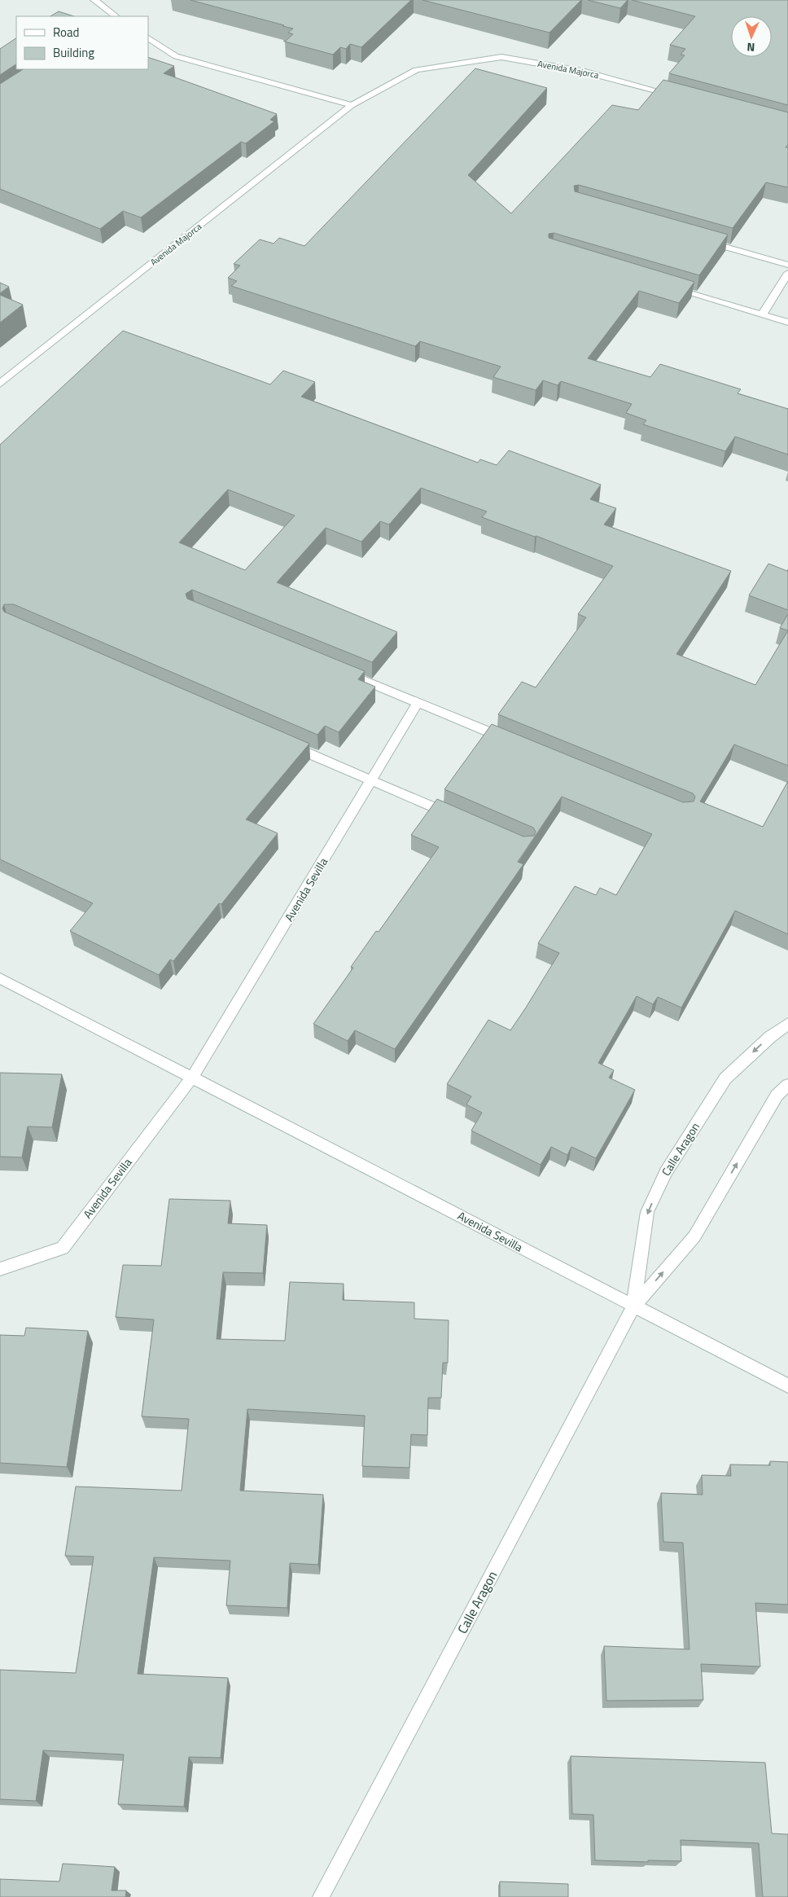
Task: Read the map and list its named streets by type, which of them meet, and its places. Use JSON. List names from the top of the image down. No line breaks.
{"streets":{"street":["Avenida Majorca","Avenida Sevilla","Calle Aragon"]},"crossings":[["Avenida Sevilla","Calle Aragon"]],"legend":["Road","Building"],"north":"bottom"}
